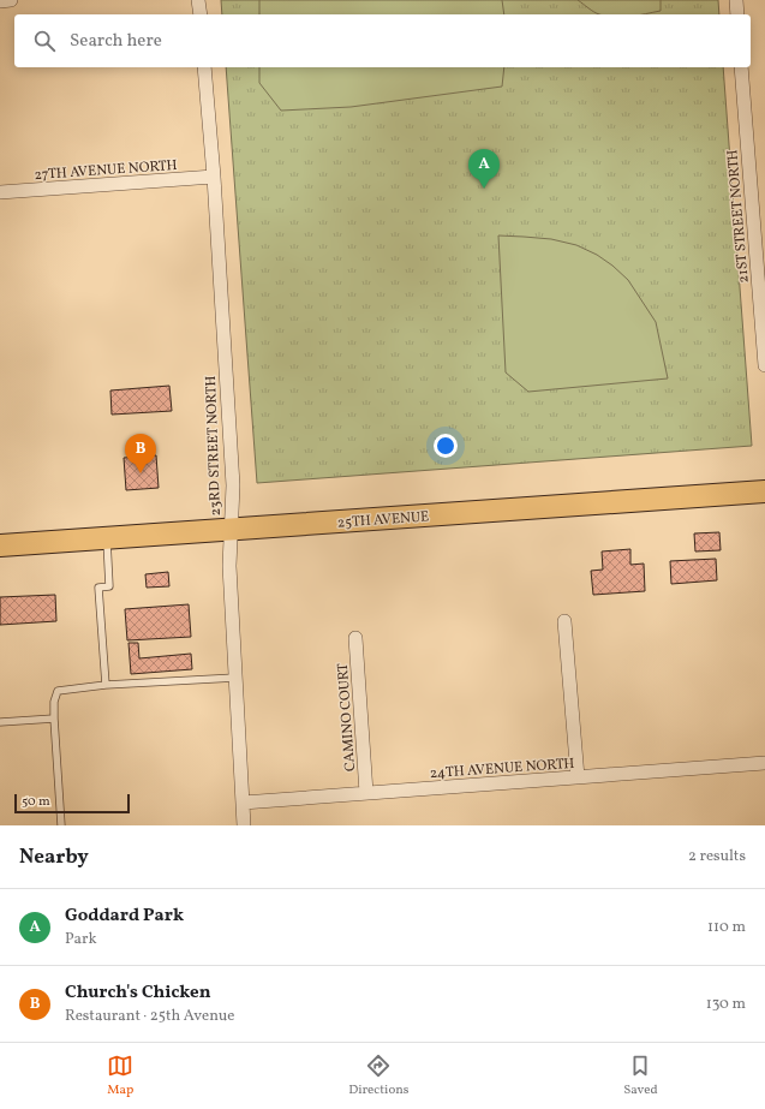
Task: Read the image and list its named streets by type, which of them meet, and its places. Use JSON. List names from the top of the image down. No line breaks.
{"streets":{"main road":["25TH AVENUE"],"street":["27TH AVENUE NORTH","21ST STREET NORTH","23RD STREET NORTH","CAMINO COURT","24TH AVENUE NORTH"]},"crossings":[["27TH AVENUE NORTH","23RD STREET NORTH"],["23RD STREET NORTH","25TH AVENUE"],["23RD STREET NORTH","24TH AVENUE NORTH"],["CAMINO COURT","24TH AVENUE NORTH"]],"scale_bar":"50 m","page":{"search":"Search here","pins":["A","B"],"scale":"50 m","heading":["Nearby","2 results"],"list":[{"mark":"A","name":"Goddard Park","note":"Park","value":"110 m"},{"mark":"B","name":"Church's Chicken","note":"Restaurant · 25th Avenue","value":"130 m"}],"nav":["Map","Directions","Saved"]}}
